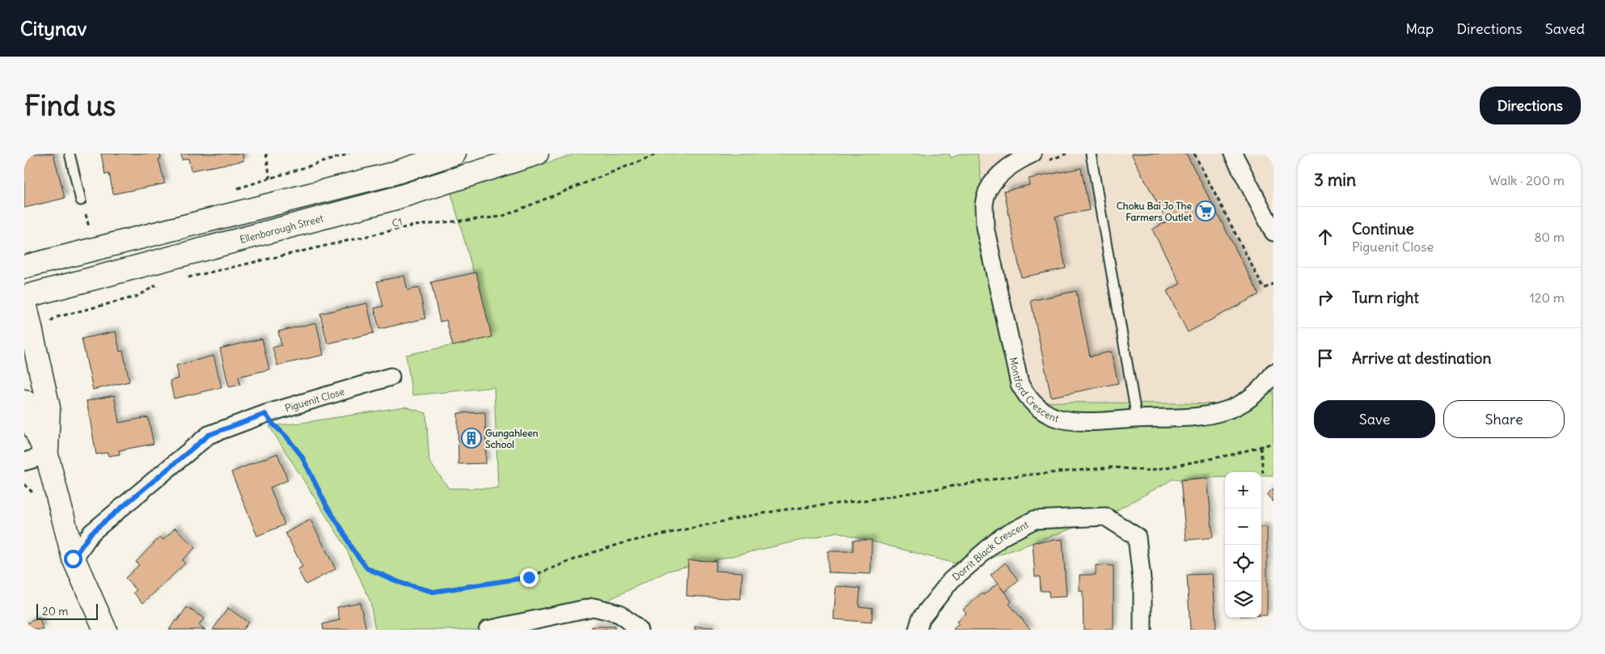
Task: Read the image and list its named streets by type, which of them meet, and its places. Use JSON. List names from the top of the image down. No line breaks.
{"streets":{"main road":["Ellenborough Street"],"street":["Montford Crescent","Piguenit Close","Dorrit Black Crescent"],"path":["C1"]},"places":{"supermarket":["Choku Bai Jo The Farmers Outlet"],"building":["Gungahleen School"]},"scale_bar":"20 m","page":{"header":"Citynav","nav":["Map","Directions","Saved"],"buttons":["Directions",["Save","Share"]],"title":"Find us","heading":["3 min","Walk · 200 m"],"list":[["Continue","Piguenit Close","80 m"],["Turn right","120 m"],"Arrive at destination"],"map_buttons":["+","−"],"scale":"20 m"}}
